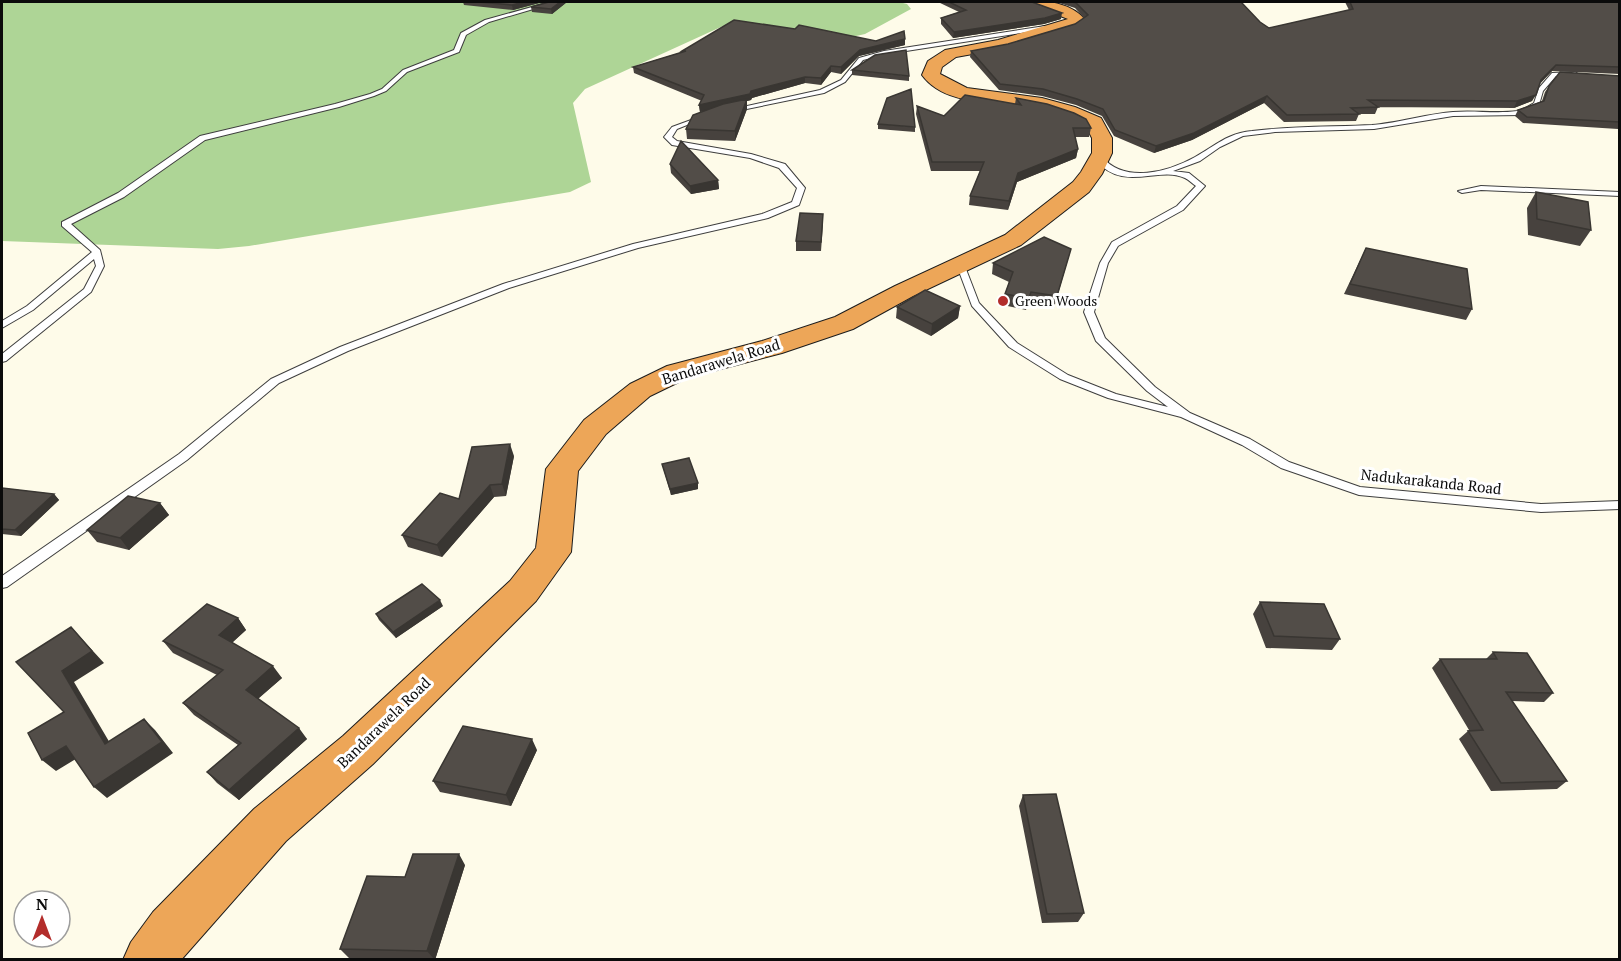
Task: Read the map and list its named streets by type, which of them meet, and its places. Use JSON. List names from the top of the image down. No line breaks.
{"streets":{"highway":["Bandarawela Road"],"lane":["Nadukarakanda Road"]},"places":["Green Woods"],"north":"top"}
